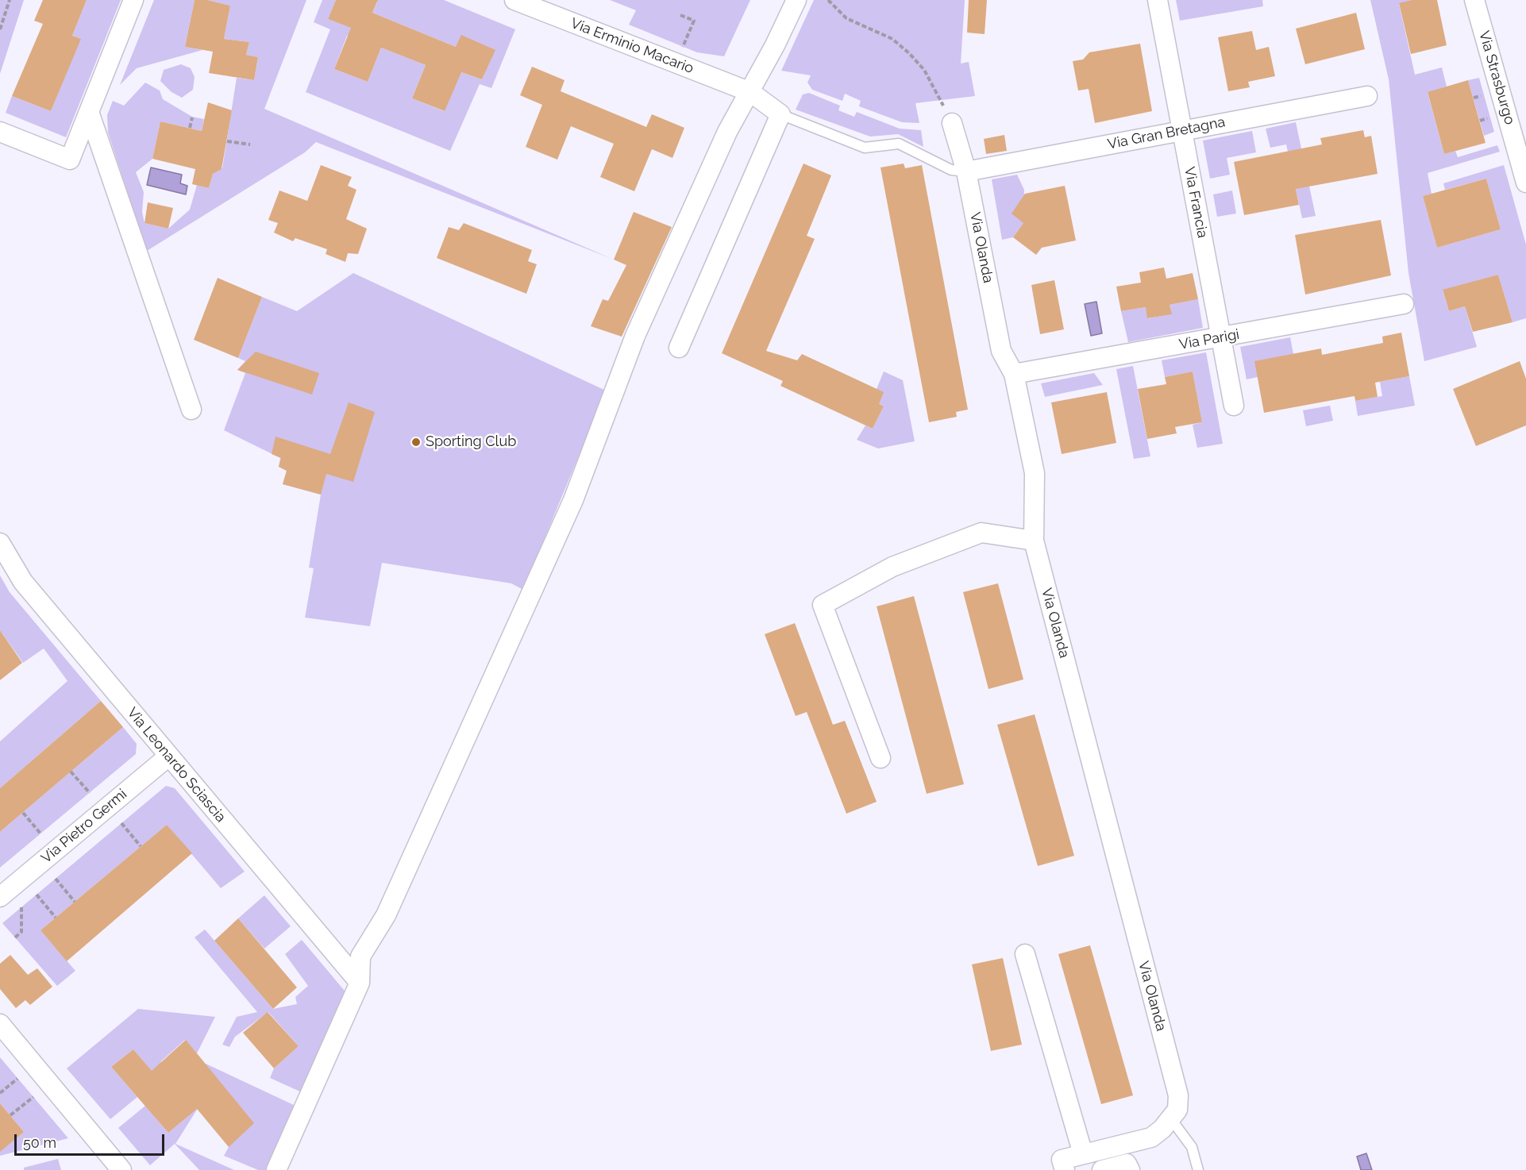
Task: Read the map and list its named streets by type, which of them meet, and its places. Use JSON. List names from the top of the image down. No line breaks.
{"streets":{"street":["Via Erminio Macario","Via Strasburgo","Via Gran Bretagna","Via Francia","Via Olanda","Via Parigi","Via Leonardo Sciascia","Via Pietro Germi"]},"crossings":[["Via Gran Bretagna","Via Francia"],["Via Gran Bretagna","Via Olanda"],["Via Francia","Via Parigi"],["Via Olanda","Via Parigi"],["Via Leonardo Sciascia","Via Pietro Germi"]],"places":["Sporting Club"],"scale_bar":"50 m"}
